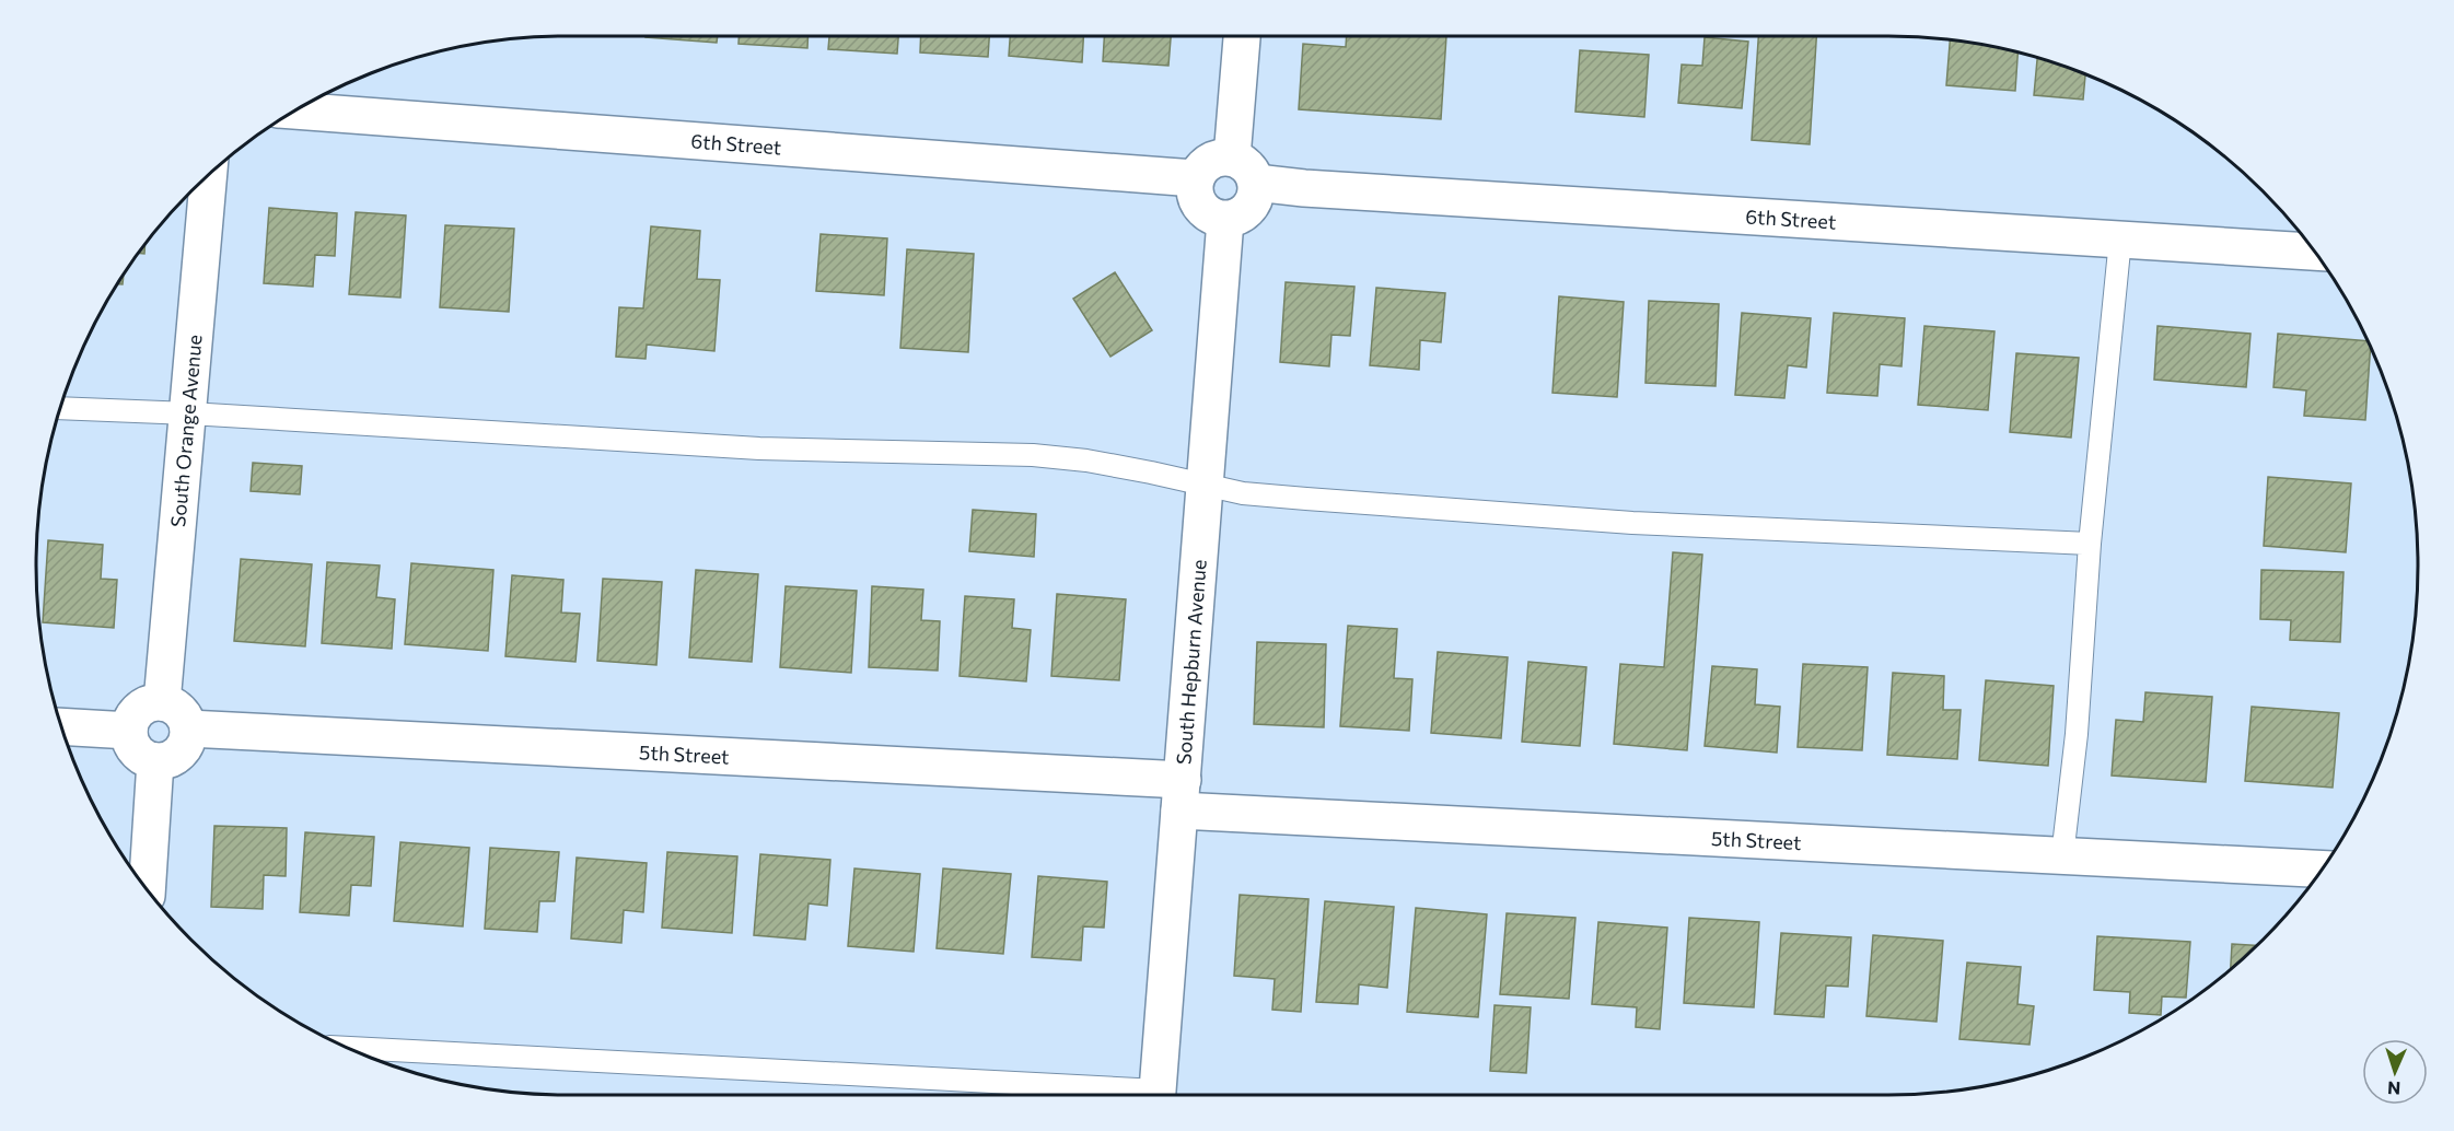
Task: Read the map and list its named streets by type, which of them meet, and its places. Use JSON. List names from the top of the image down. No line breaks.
{"streets":{"street":["6th Street","South Orange Avenue","South Hepburn Avenue","5th Street"]},"crossings":[["6th Street","South Hepburn Avenue"],["South Orange Avenue","5th Street"],["South Hepburn Avenue","5th Street"]],"north":"bottom"}
